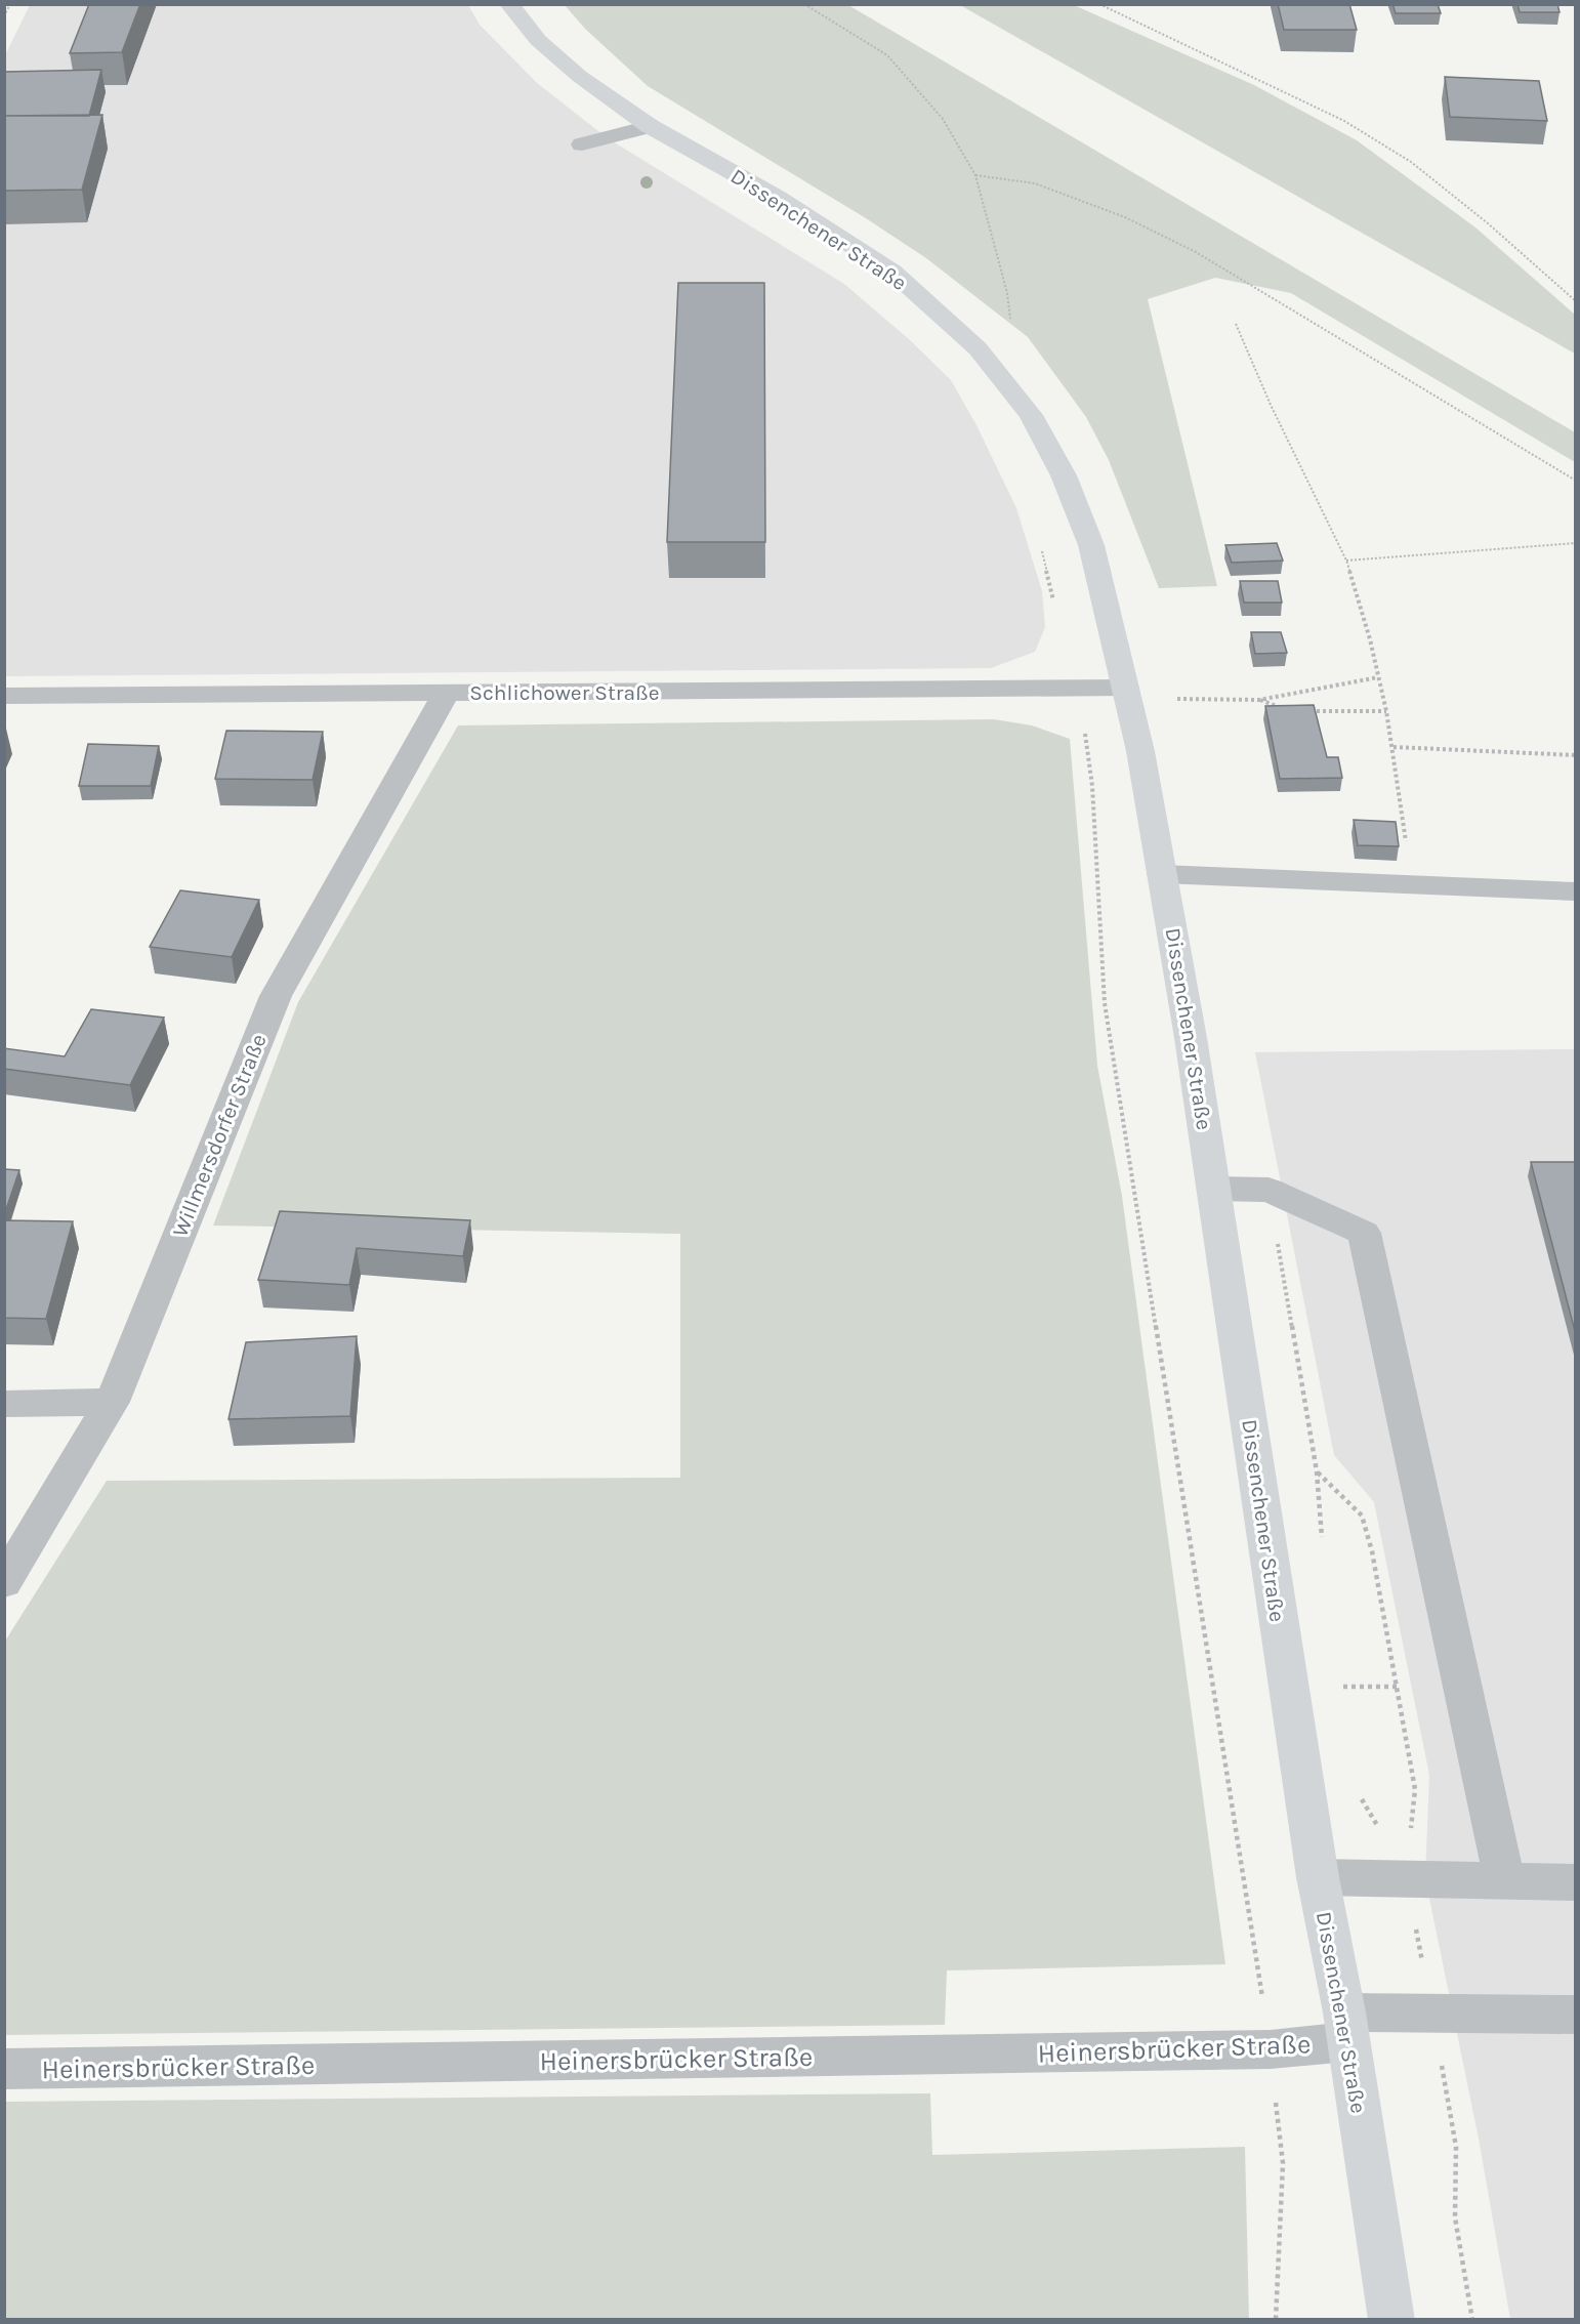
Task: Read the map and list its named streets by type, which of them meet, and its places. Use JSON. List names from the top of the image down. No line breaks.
{"streets":{"main road":["Dissenchener Straße"],"street":["Schlichower Straße","Willmersdorfer Straße","Heinersbrücker Straße"]},"crossings":[["Dissenchener Straße","Schlichower Straße"],["Dissenchener Straße","Heinersbrücker Straße"],["Schlichower Straße","Willmersdorfer Straße"]]}
